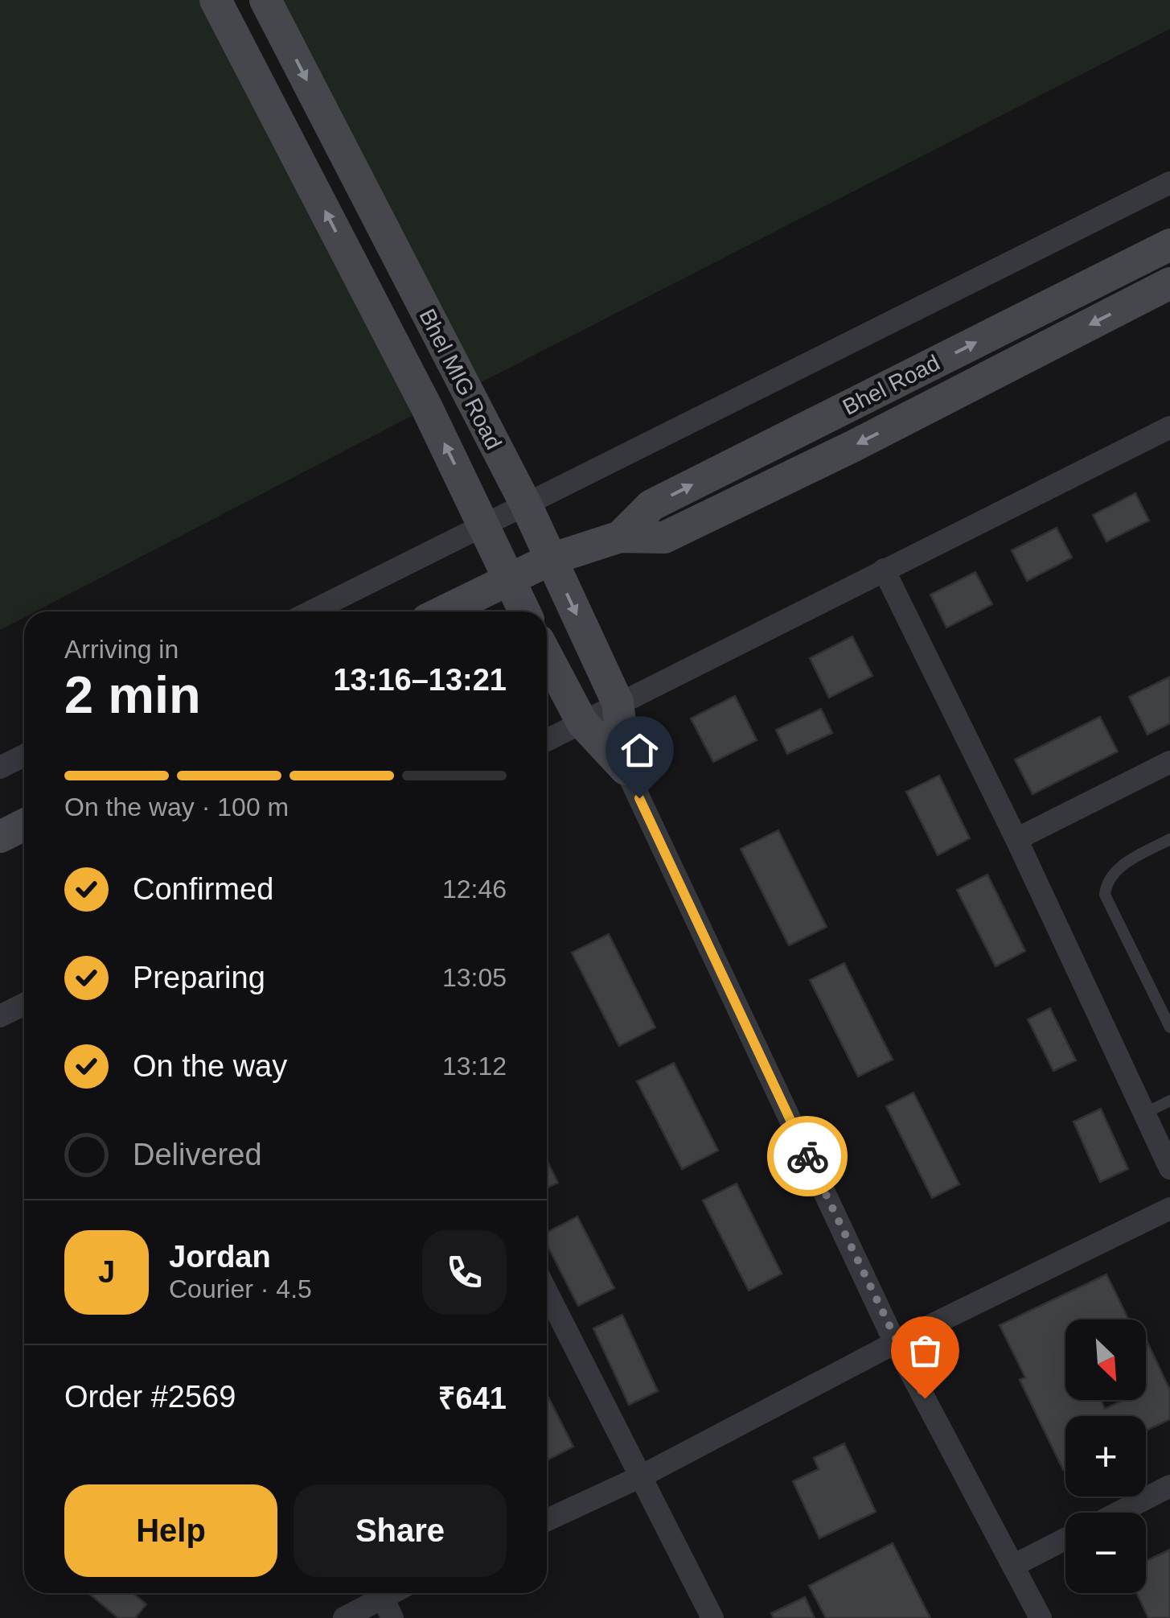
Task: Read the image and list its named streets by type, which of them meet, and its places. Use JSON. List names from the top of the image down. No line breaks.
{"streets":{"street":["Bhel MIG Road","Bhel Road"]},"crossings":[["Bhel MIG Road","Bhel Road"]],"north":"bottom right","page":{"heading":["2 min","Arriving in","13:16–13:21"],"panel":["Jordan","Courier · 4.5","Order #2569","₹641"],"bar":"On the way · 100 m","list":[["Confirmed","12:46"],["Preparing","13:05"],["On the way","13:12"],"Delivered"],"round":"J","map_buttons":["+","−"],"buttons":["Help","Share"]}}
